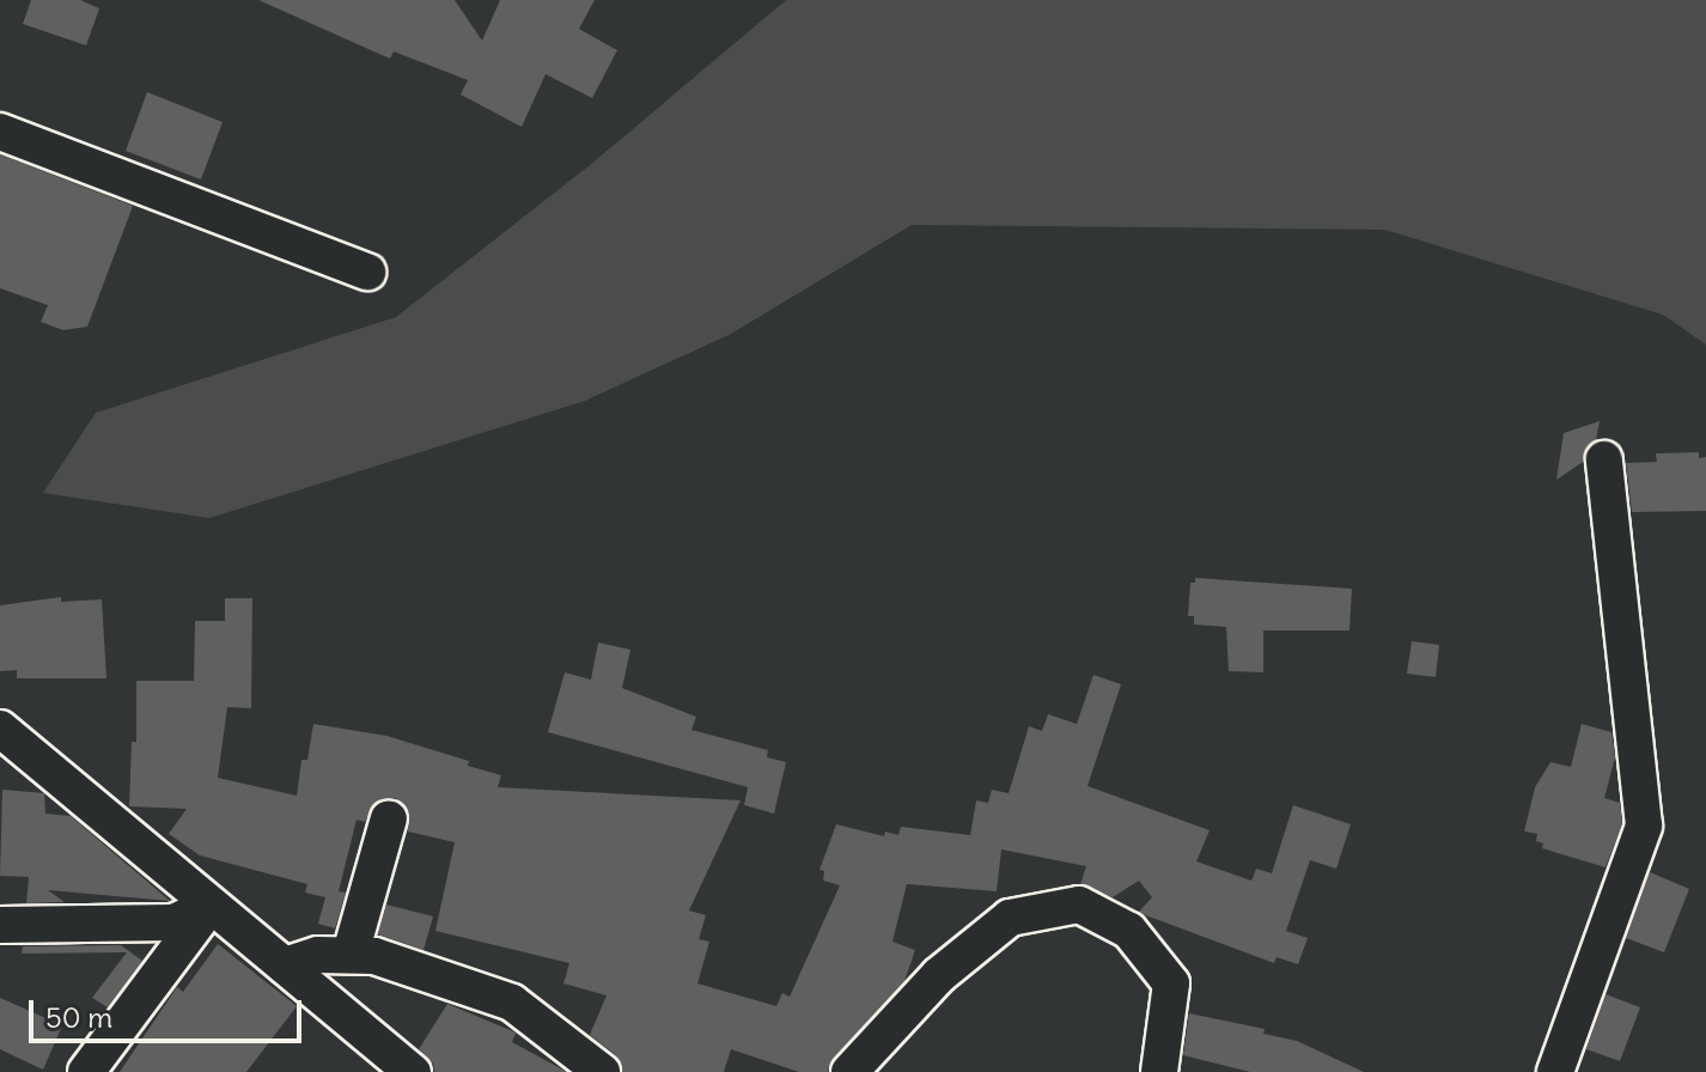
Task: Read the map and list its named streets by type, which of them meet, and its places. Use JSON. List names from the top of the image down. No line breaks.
{"scale_bar":"50 m"}
